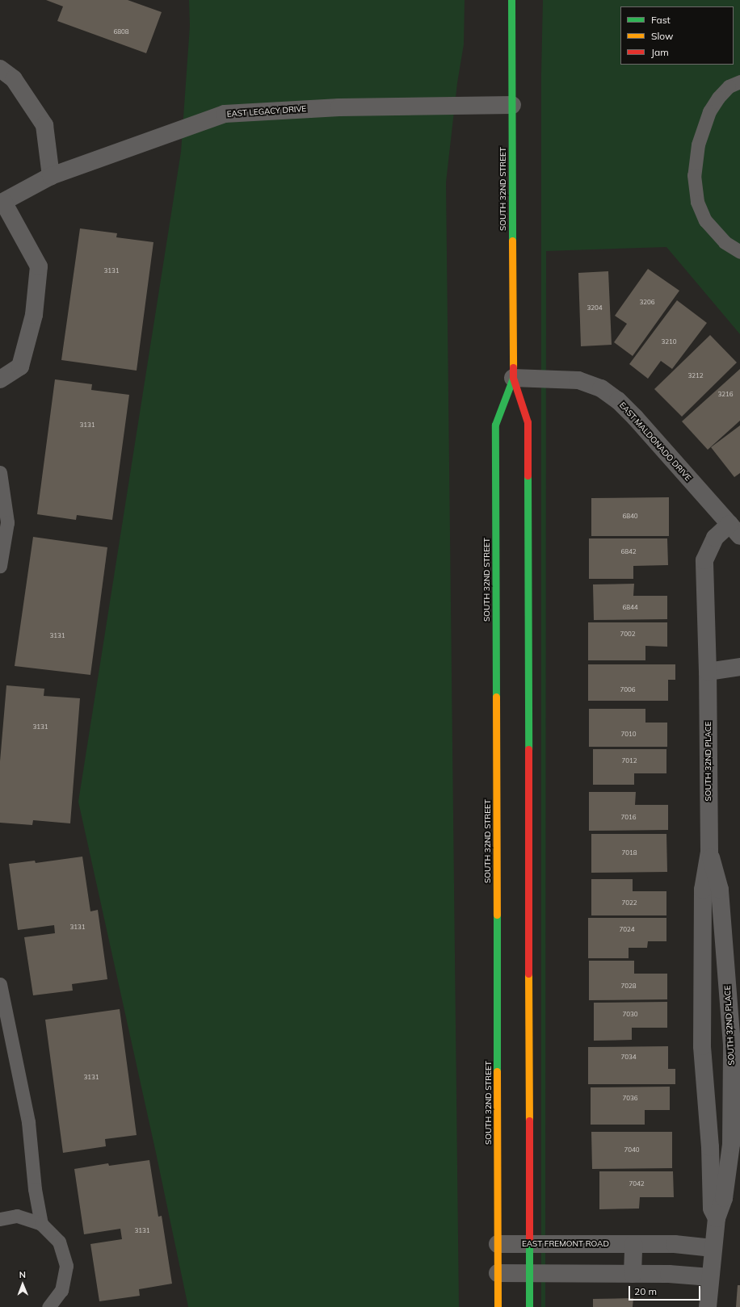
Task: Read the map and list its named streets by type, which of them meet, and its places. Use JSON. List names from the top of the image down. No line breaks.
{"streets":{"main road":["SOUTH 32ND STREET"],"street":["EAST LEGACY DRIVE","EAST MALDONADO DRIVE","SOUTH 32ND PLACE","EAST FREMONT ROAD"]},"crossings":[["EAST LEGACY DRIVE","SOUTH 32ND STREET"],["SOUTH 32ND STREET","EAST MALDONADO DRIVE"],["SOUTH 32ND STREET","EAST FREMONT ROAD"],["EAST MALDONADO DRIVE","SOUTH 32ND PLACE"],["SOUTH 32ND PLACE","EAST FREMONT ROAD"]],"house_numbers":["6808","3131","3206","3204","3210","3212","3216","3131","6840","6842","6844","7002","3131","7006","3131","7010","7012","7016","7018","7022","3131","7024","7028","7030","7034","3131","7036","7040","7042","3131"],"legend":["Fast","Slow","Jam"],"scale_bar":"20 m","north":"top"}
